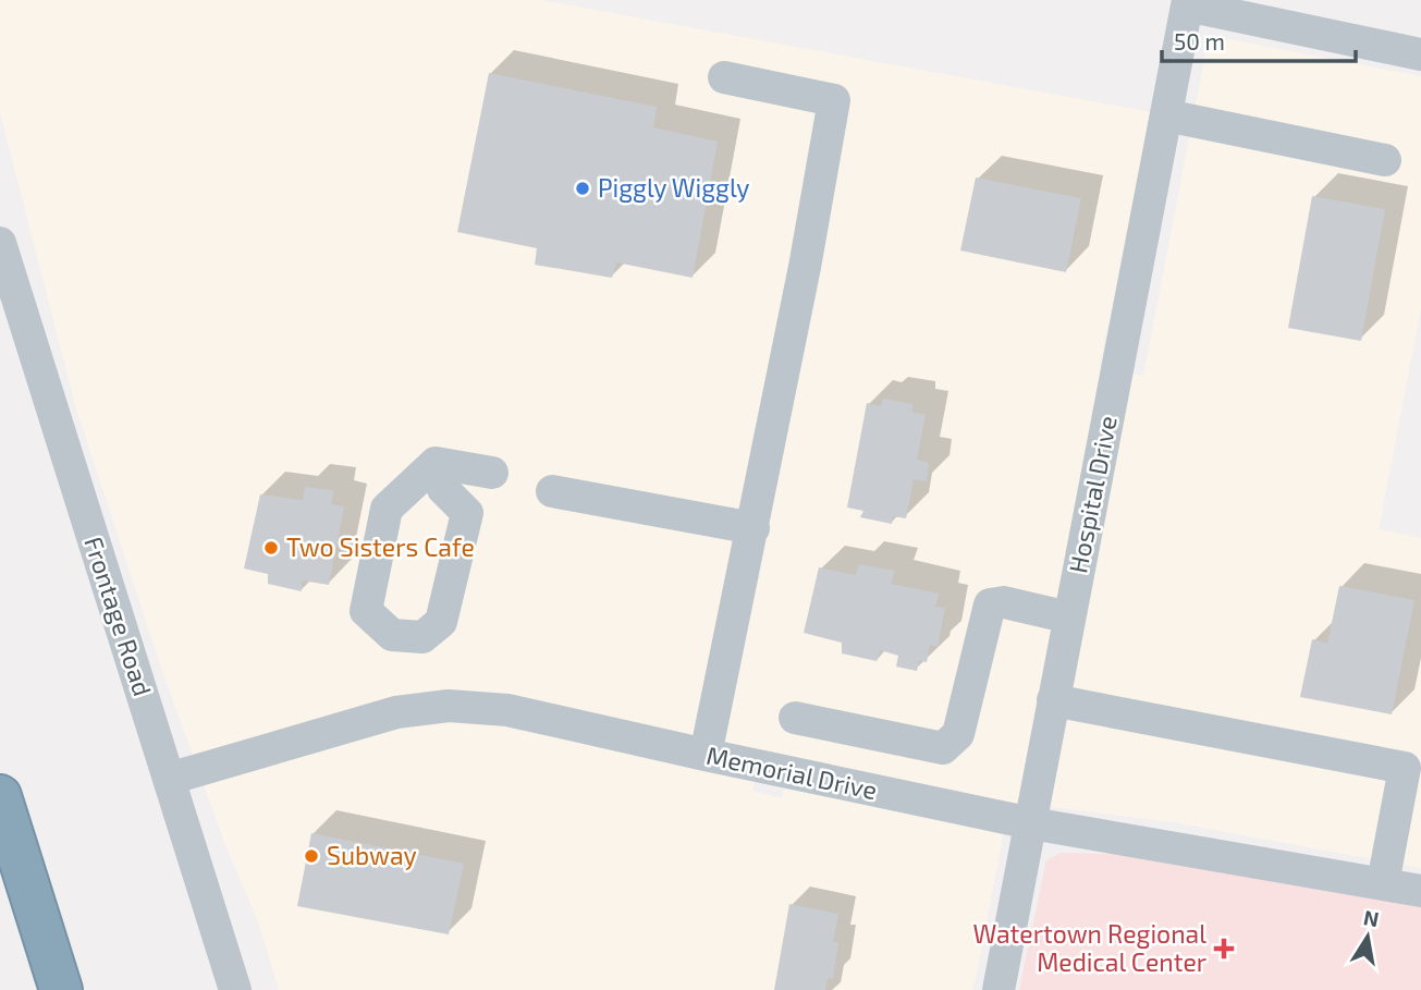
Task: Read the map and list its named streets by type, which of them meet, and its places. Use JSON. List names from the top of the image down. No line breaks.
{"streets":{"street":["Hospital Drive","Frontage Road","Memorial Drive"]},"crossings":[["Hospital Drive","Memorial Drive"],["Frontage Road","Memorial Drive"]],"places":{"other":["Piggly Wiggly","Two Sisters Cafe","Subway"],"health":["Watertown Regional Medical Center"]},"scale_bar":"50 m","north":"top"}
